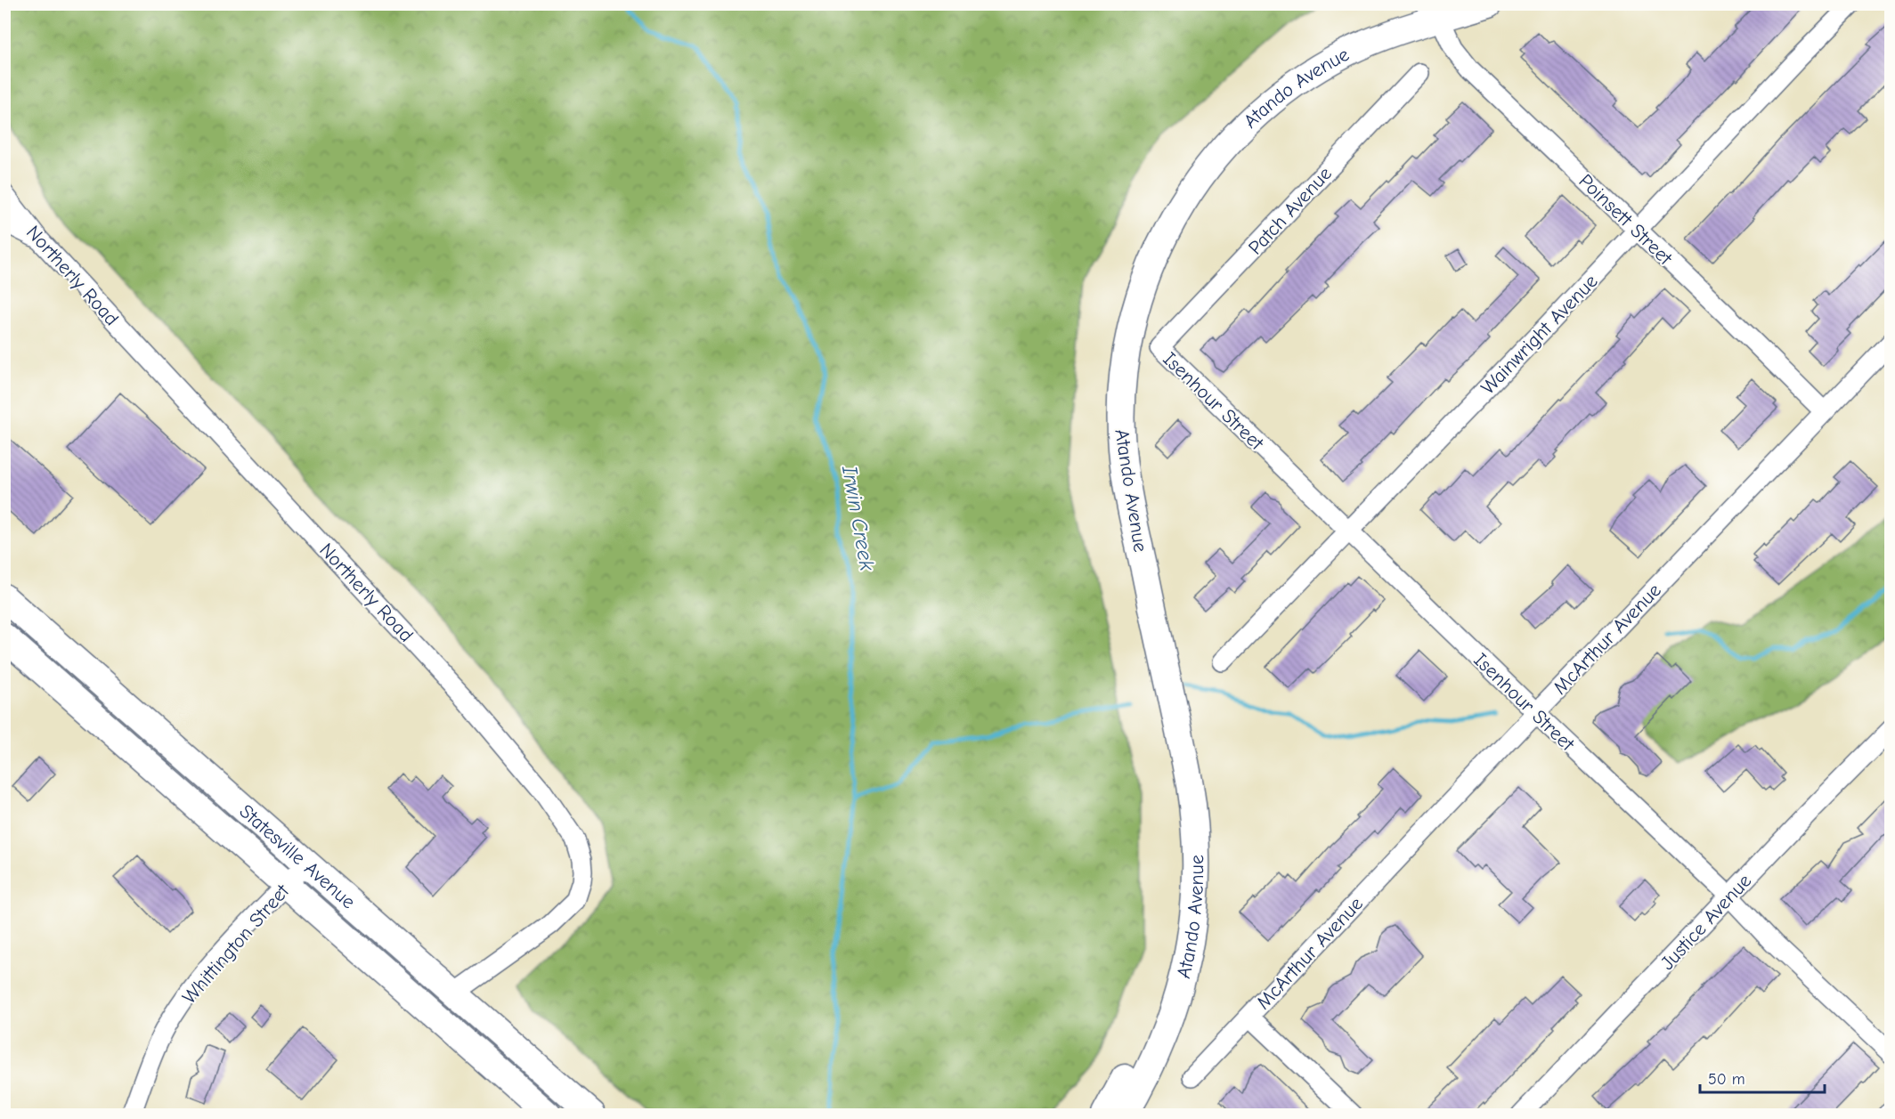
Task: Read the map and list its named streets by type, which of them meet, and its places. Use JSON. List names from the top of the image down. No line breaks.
{"streets":{"main road":["Atando Avenue","Statesville Avenue"],"street":["Patch Avenue","Poinsett Street","Northerly Road","Wainwright Avenue","Isenhour Street","McArthur Avenue","Justice Avenue","Whittington Street"]},"crossings":[["Atando Avenue","Poinsett Street"],["Patch Avenue","Isenhour Street"],["Poinsett Street","Wainwright Avenue"],["Poinsett Street","McArthur Avenue"],["Northerly Road","Statesville Avenue"],["Wainwright Avenue","Isenhour Street"],["Isenhour Street","McArthur Avenue"],["Isenhour Street","Justice Avenue"],["Statesville Avenue","Whittington Street"]],"water":["Irwin Creek"],"scale_bar":"50 m"}
